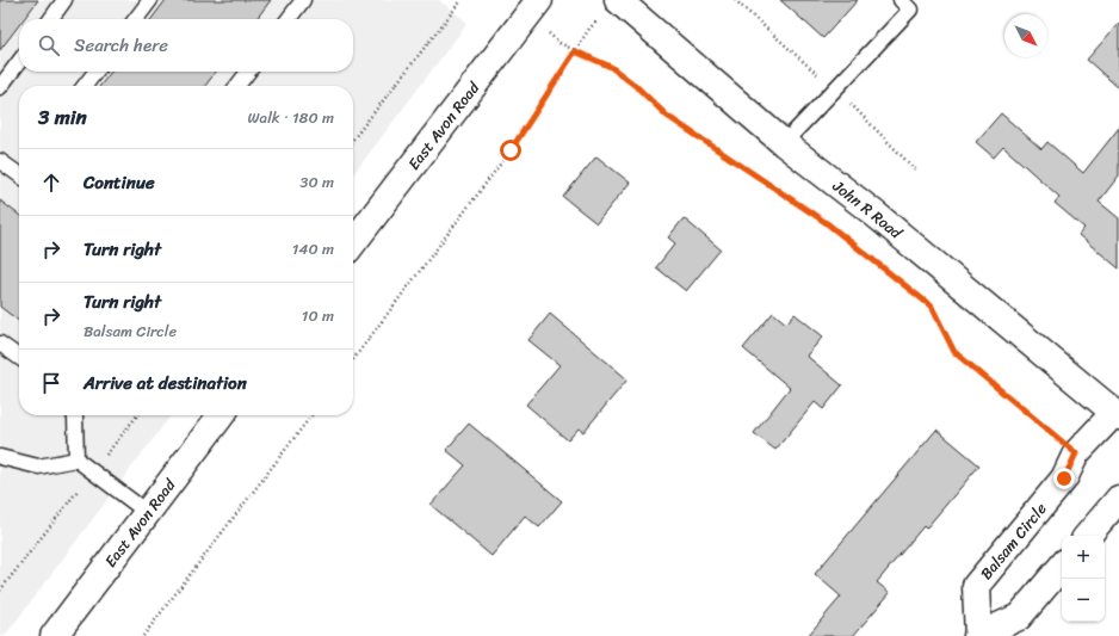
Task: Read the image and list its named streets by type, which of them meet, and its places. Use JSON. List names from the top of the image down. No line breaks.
{"streets":{"street":["East Avon Road","John R Road","Balsam Circle"]},"crossings":[["John R Road","Balsam Circle"]],"north":"bottom right","page":{"search":"Search here","heading":["3 min","Walk · 180 m"],"list":[["Continue","30 m"],["Turn right","140 m"],["Turn right","Balsam Circle","10 m"],"Arrive at destination"],"map_buttons":["+","−"]}}
